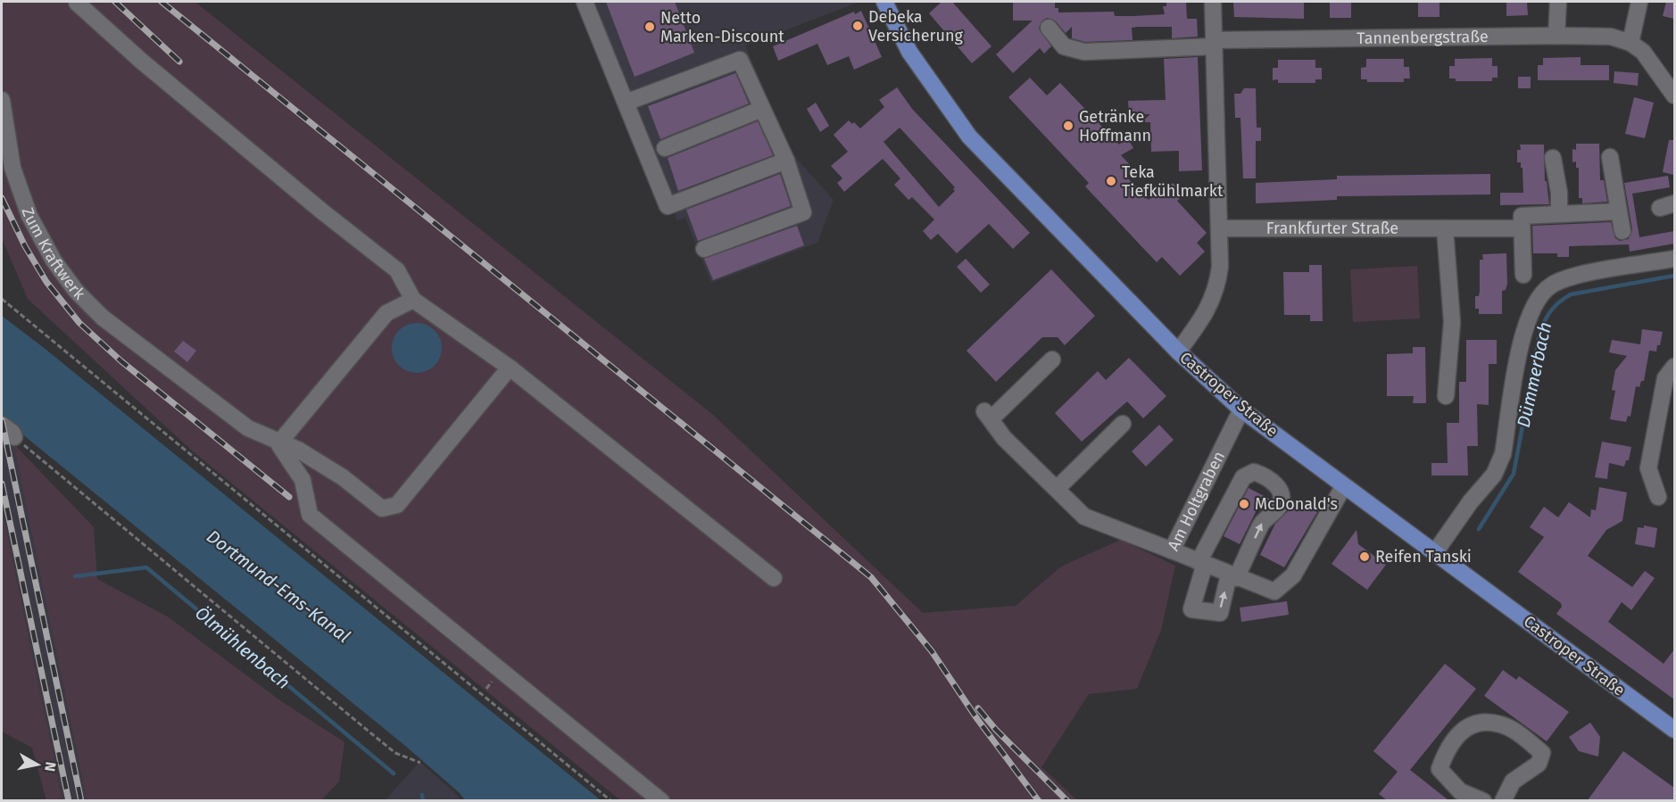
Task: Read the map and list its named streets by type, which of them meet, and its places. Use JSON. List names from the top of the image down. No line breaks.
{"streets":{"main road":["Castroper Straße"],"street":["Tannenbergstraße","Frankfurter Straße","Zum Kraftwerk","Am Holtgraben"]},"crossings":[["Castroper Straße","Am Holtgraben"]],"water":["Dümmerbach","Dortmund-Ems-Kanal","Ölmühlenbach"],"places":["Debeka Versicherung","Netto Marken-Discount","Getränke Hoffmann","Teka Tiefkühlmarkt","McDonald's","Reifen Tanski"],"north":"right"}
